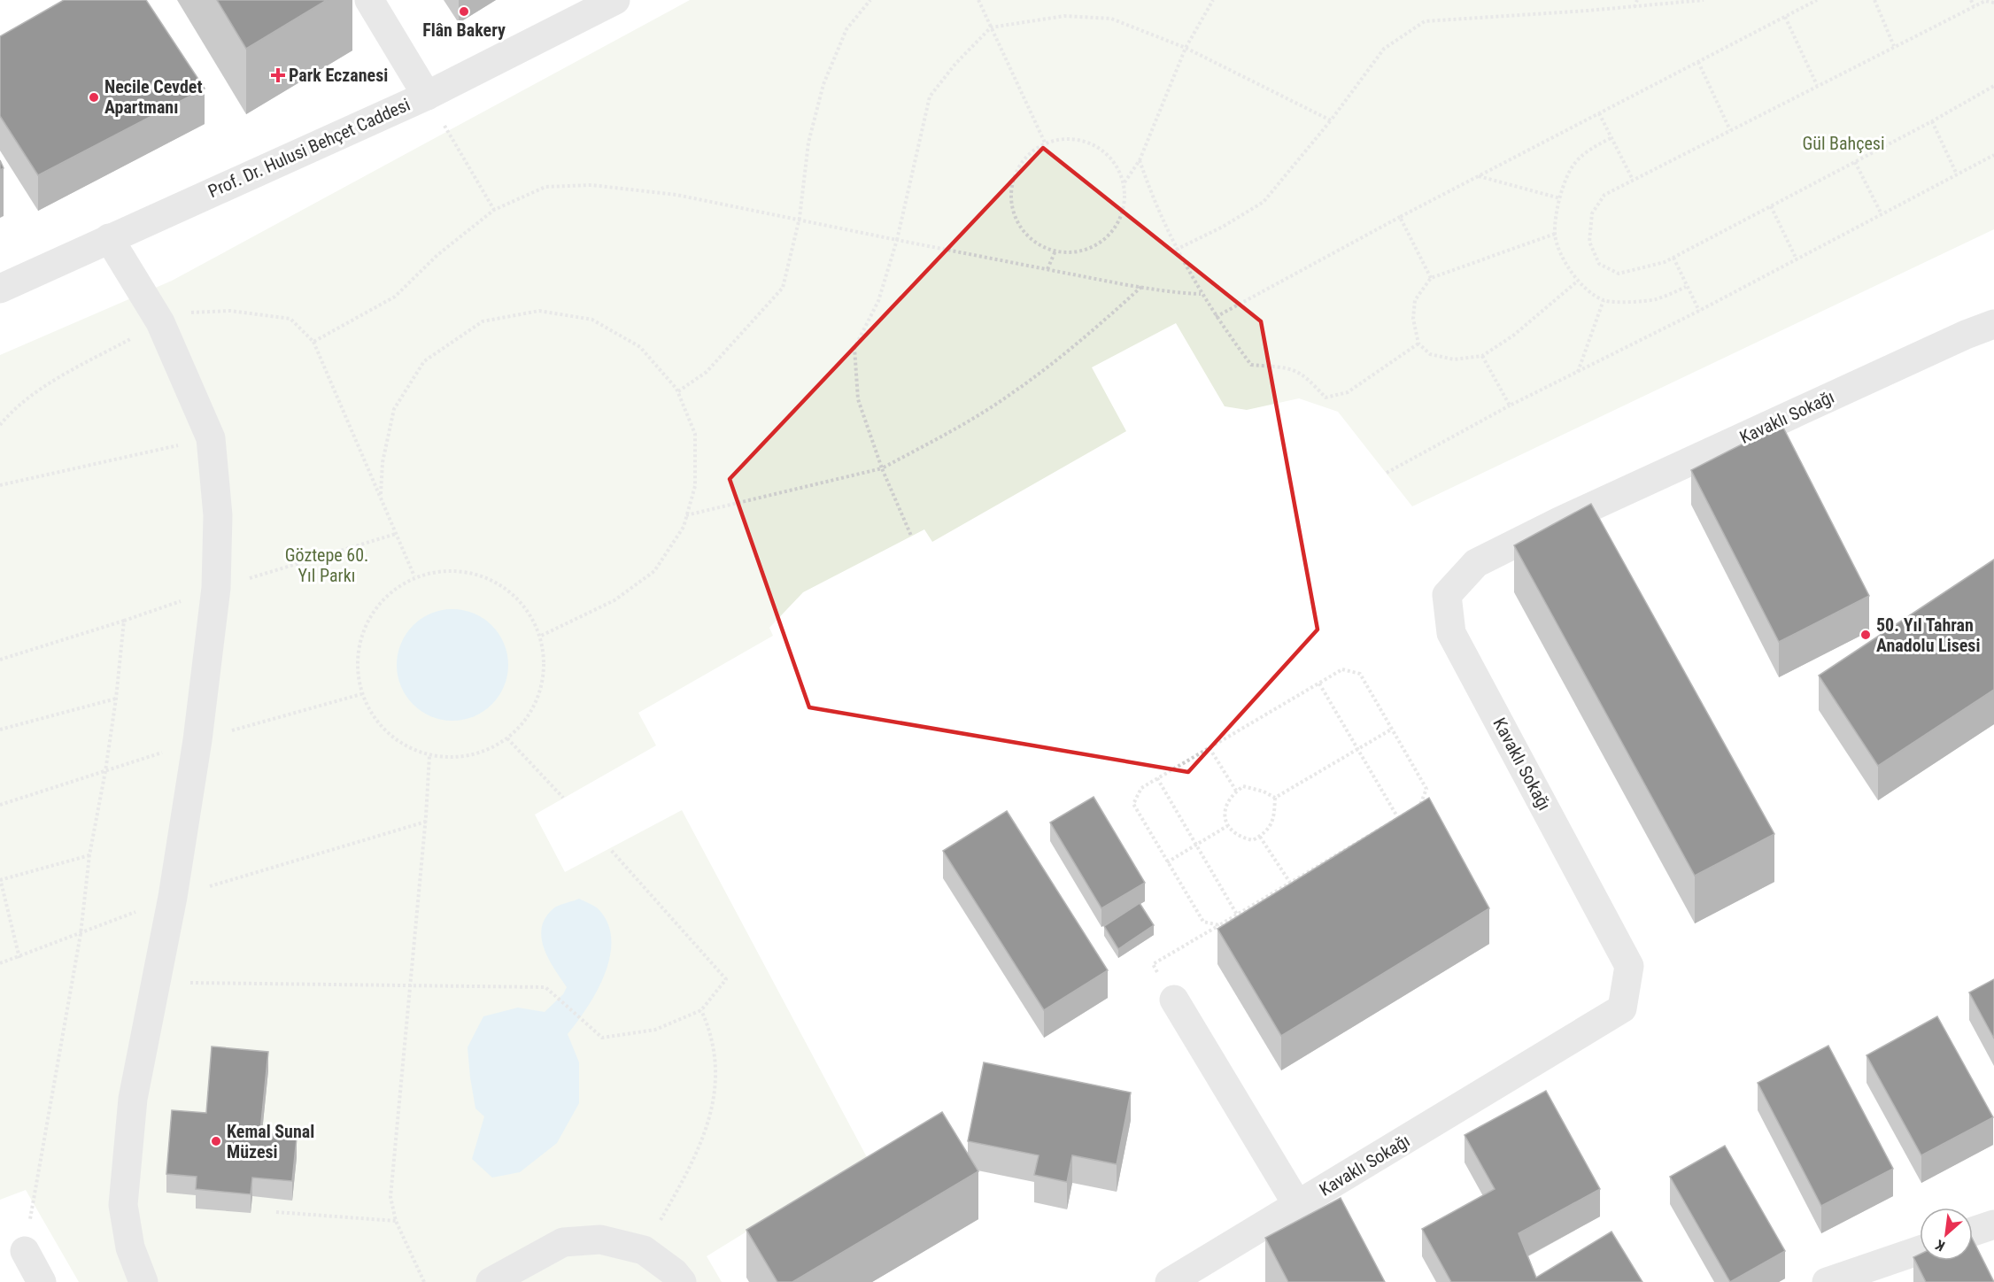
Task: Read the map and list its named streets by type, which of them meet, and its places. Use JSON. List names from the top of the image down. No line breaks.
{"streets":{"street":["Prof. Dr. Hulusi Behçet Caddesi","Kavaklı Sokağı"]},"parks":["Gül Bahçesi","Göztepe 60. Yıl Parkı"],"places":{"other":["Flân Bakery","Necile Cevdet Apartmanı","50. Yıl Tahran Anadolu Lisesi","Kemal Sunal Müzesi"],"health":["Park Eczanesi"]},"north":"bottom left"}
